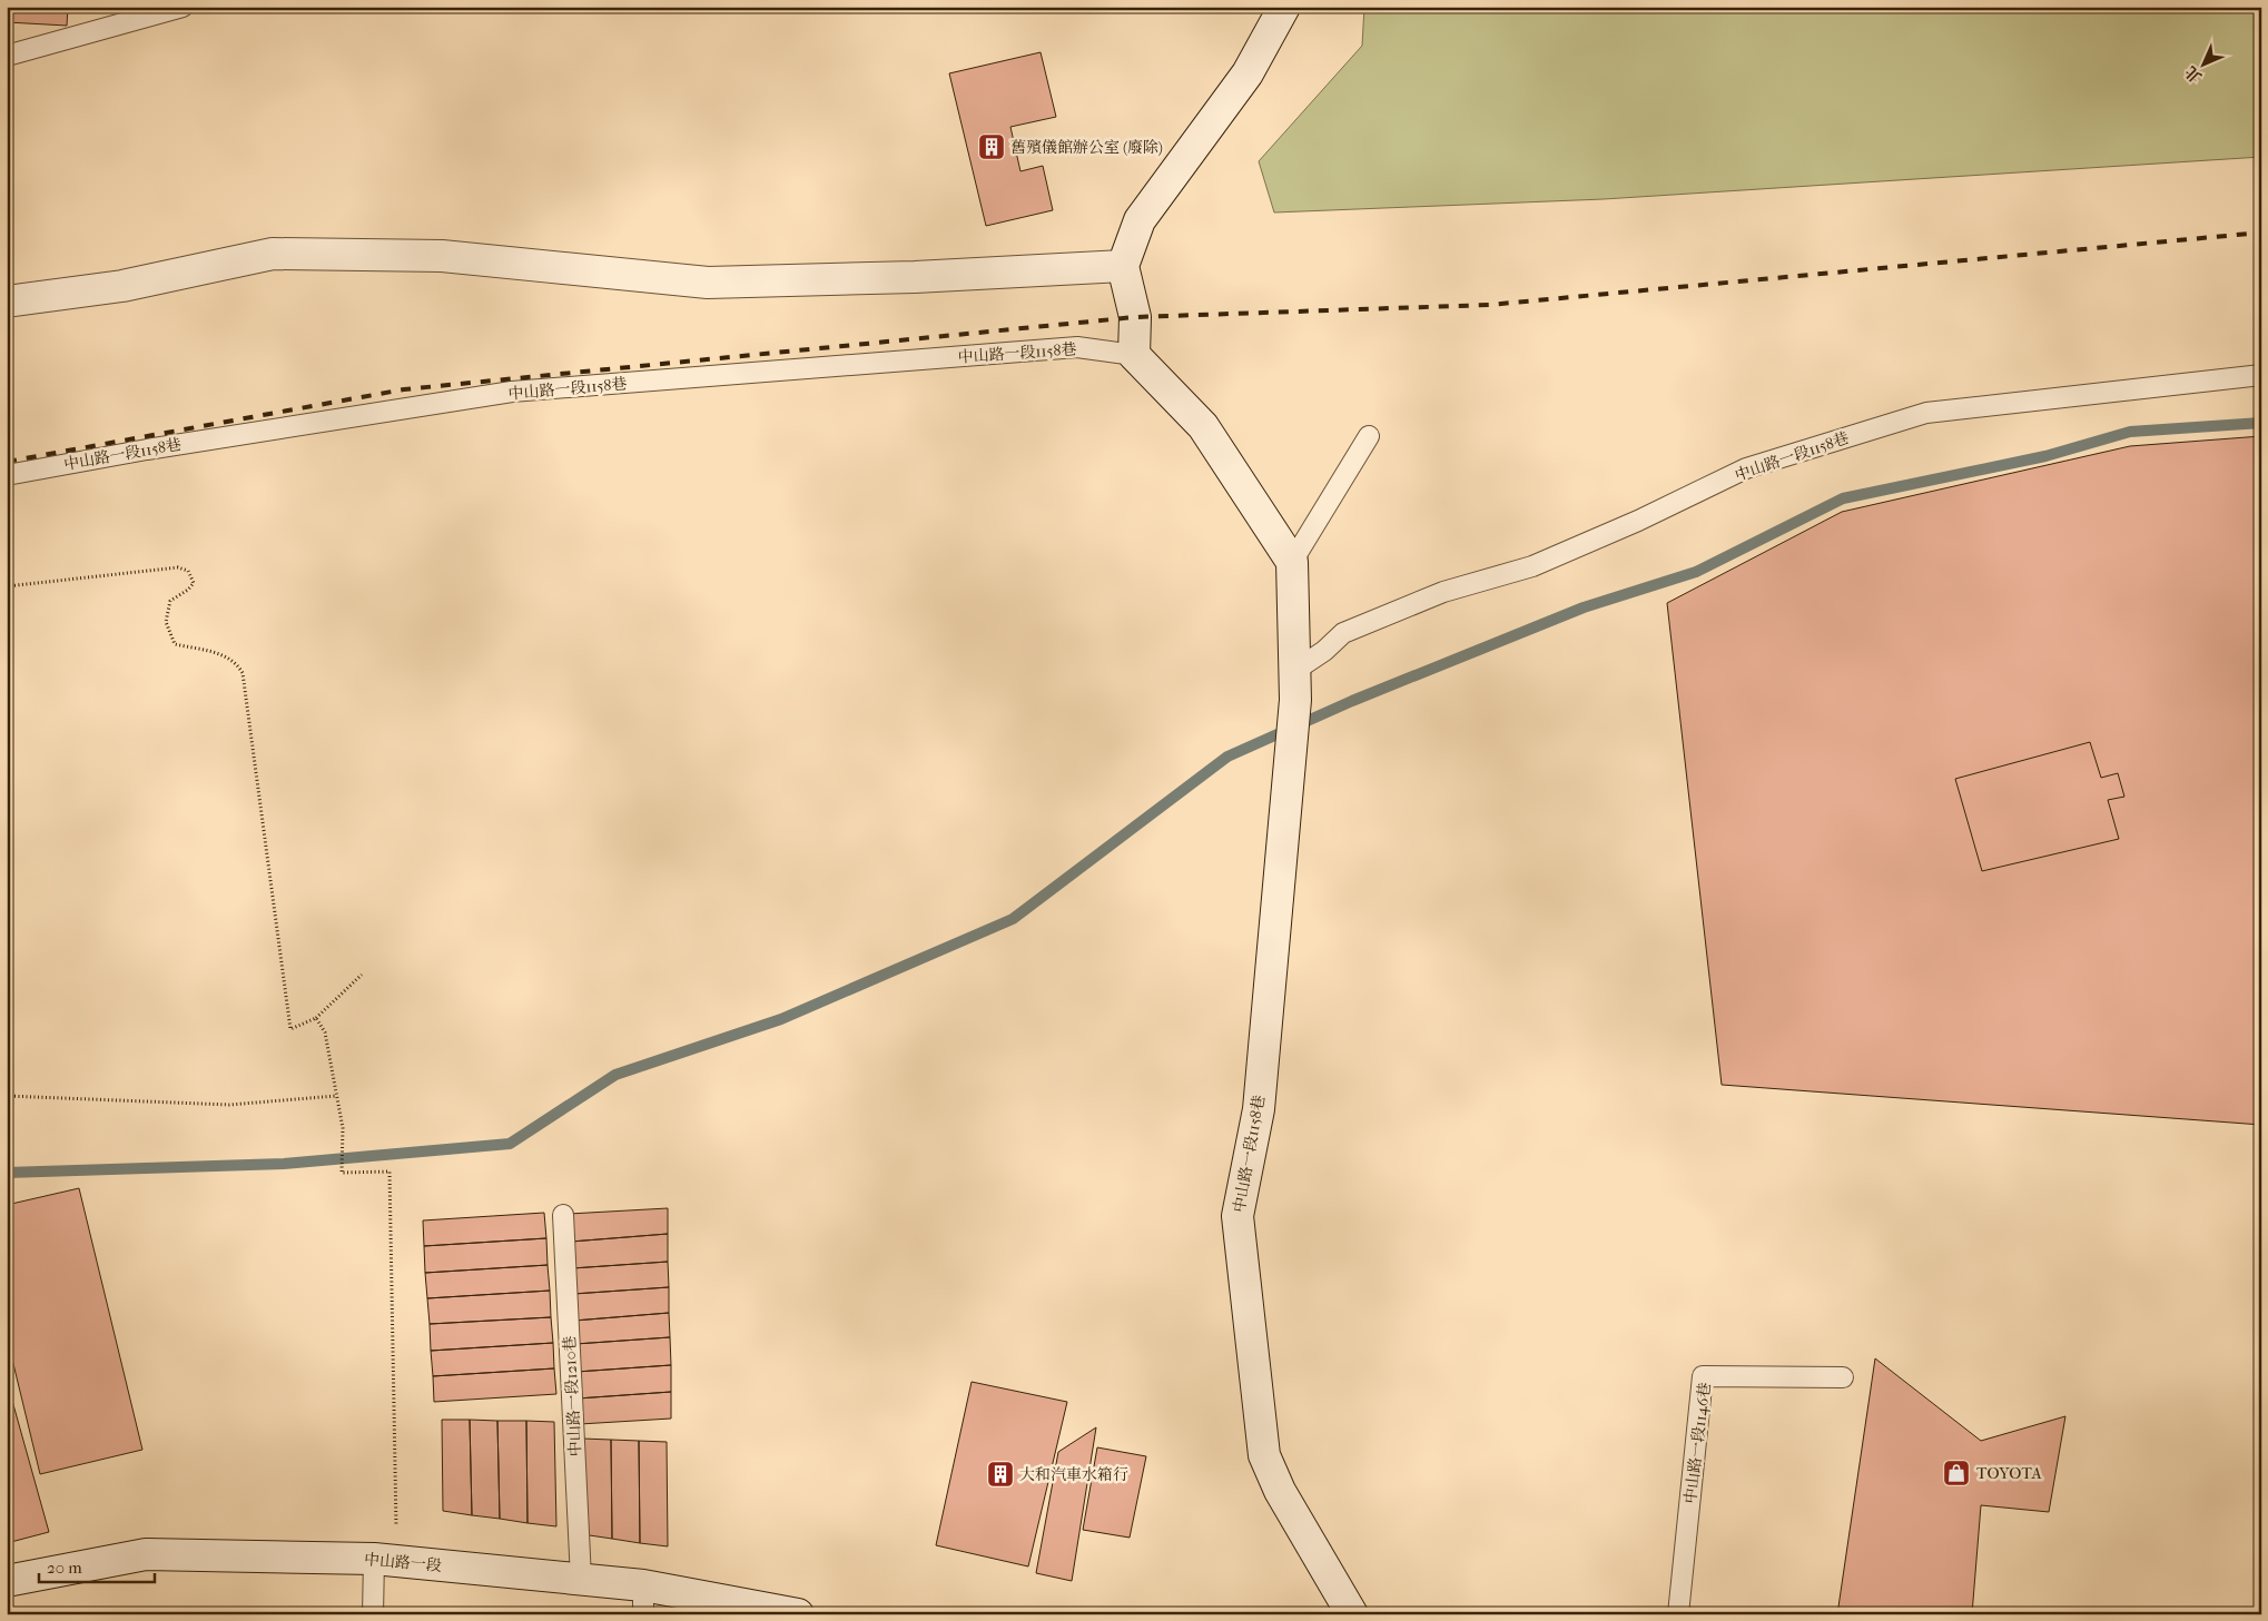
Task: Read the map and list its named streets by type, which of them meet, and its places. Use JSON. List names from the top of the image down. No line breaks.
{"streets":{"street":["中山路一段1158巷","中山路一段"],"lane":["中山路一段1210巷","中山路一段1146巷"]},"crossings":[["中山路一段1210巷","中山路一段"]],"places":{"building":["舊殯儀館辦公室 (廢除)","大和汽車水箱行"],"shop":["TOYOTA"]},"scale_bar":"20 m","north":"bottom left"}
